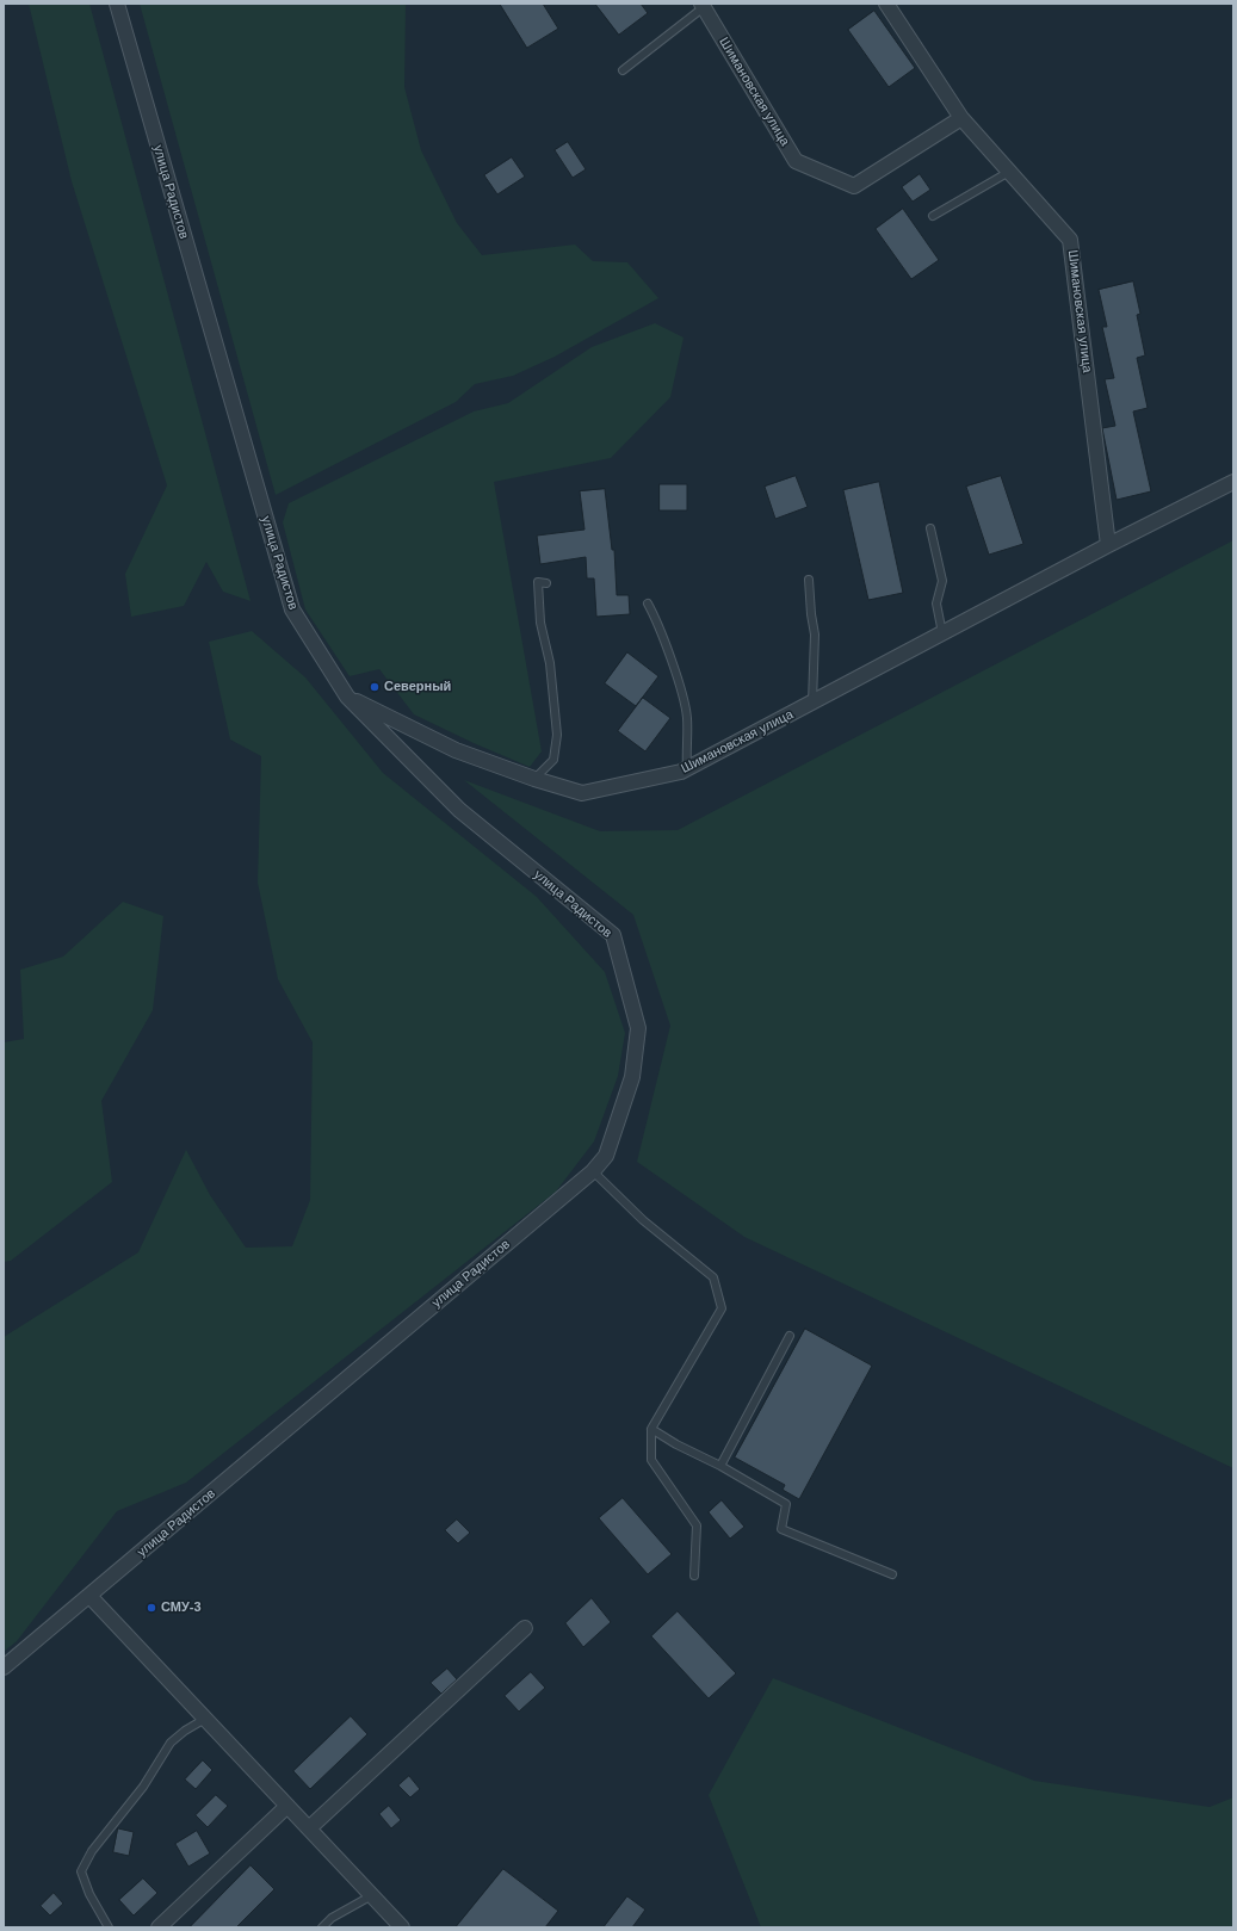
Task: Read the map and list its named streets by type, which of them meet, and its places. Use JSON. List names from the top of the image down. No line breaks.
{"streets":{"street":["Шимановская улица","улица Радистов"]},"crossings":[["Шимановская улица","улица Радистов"]],"places":["Северный","СМУ-3"]}
